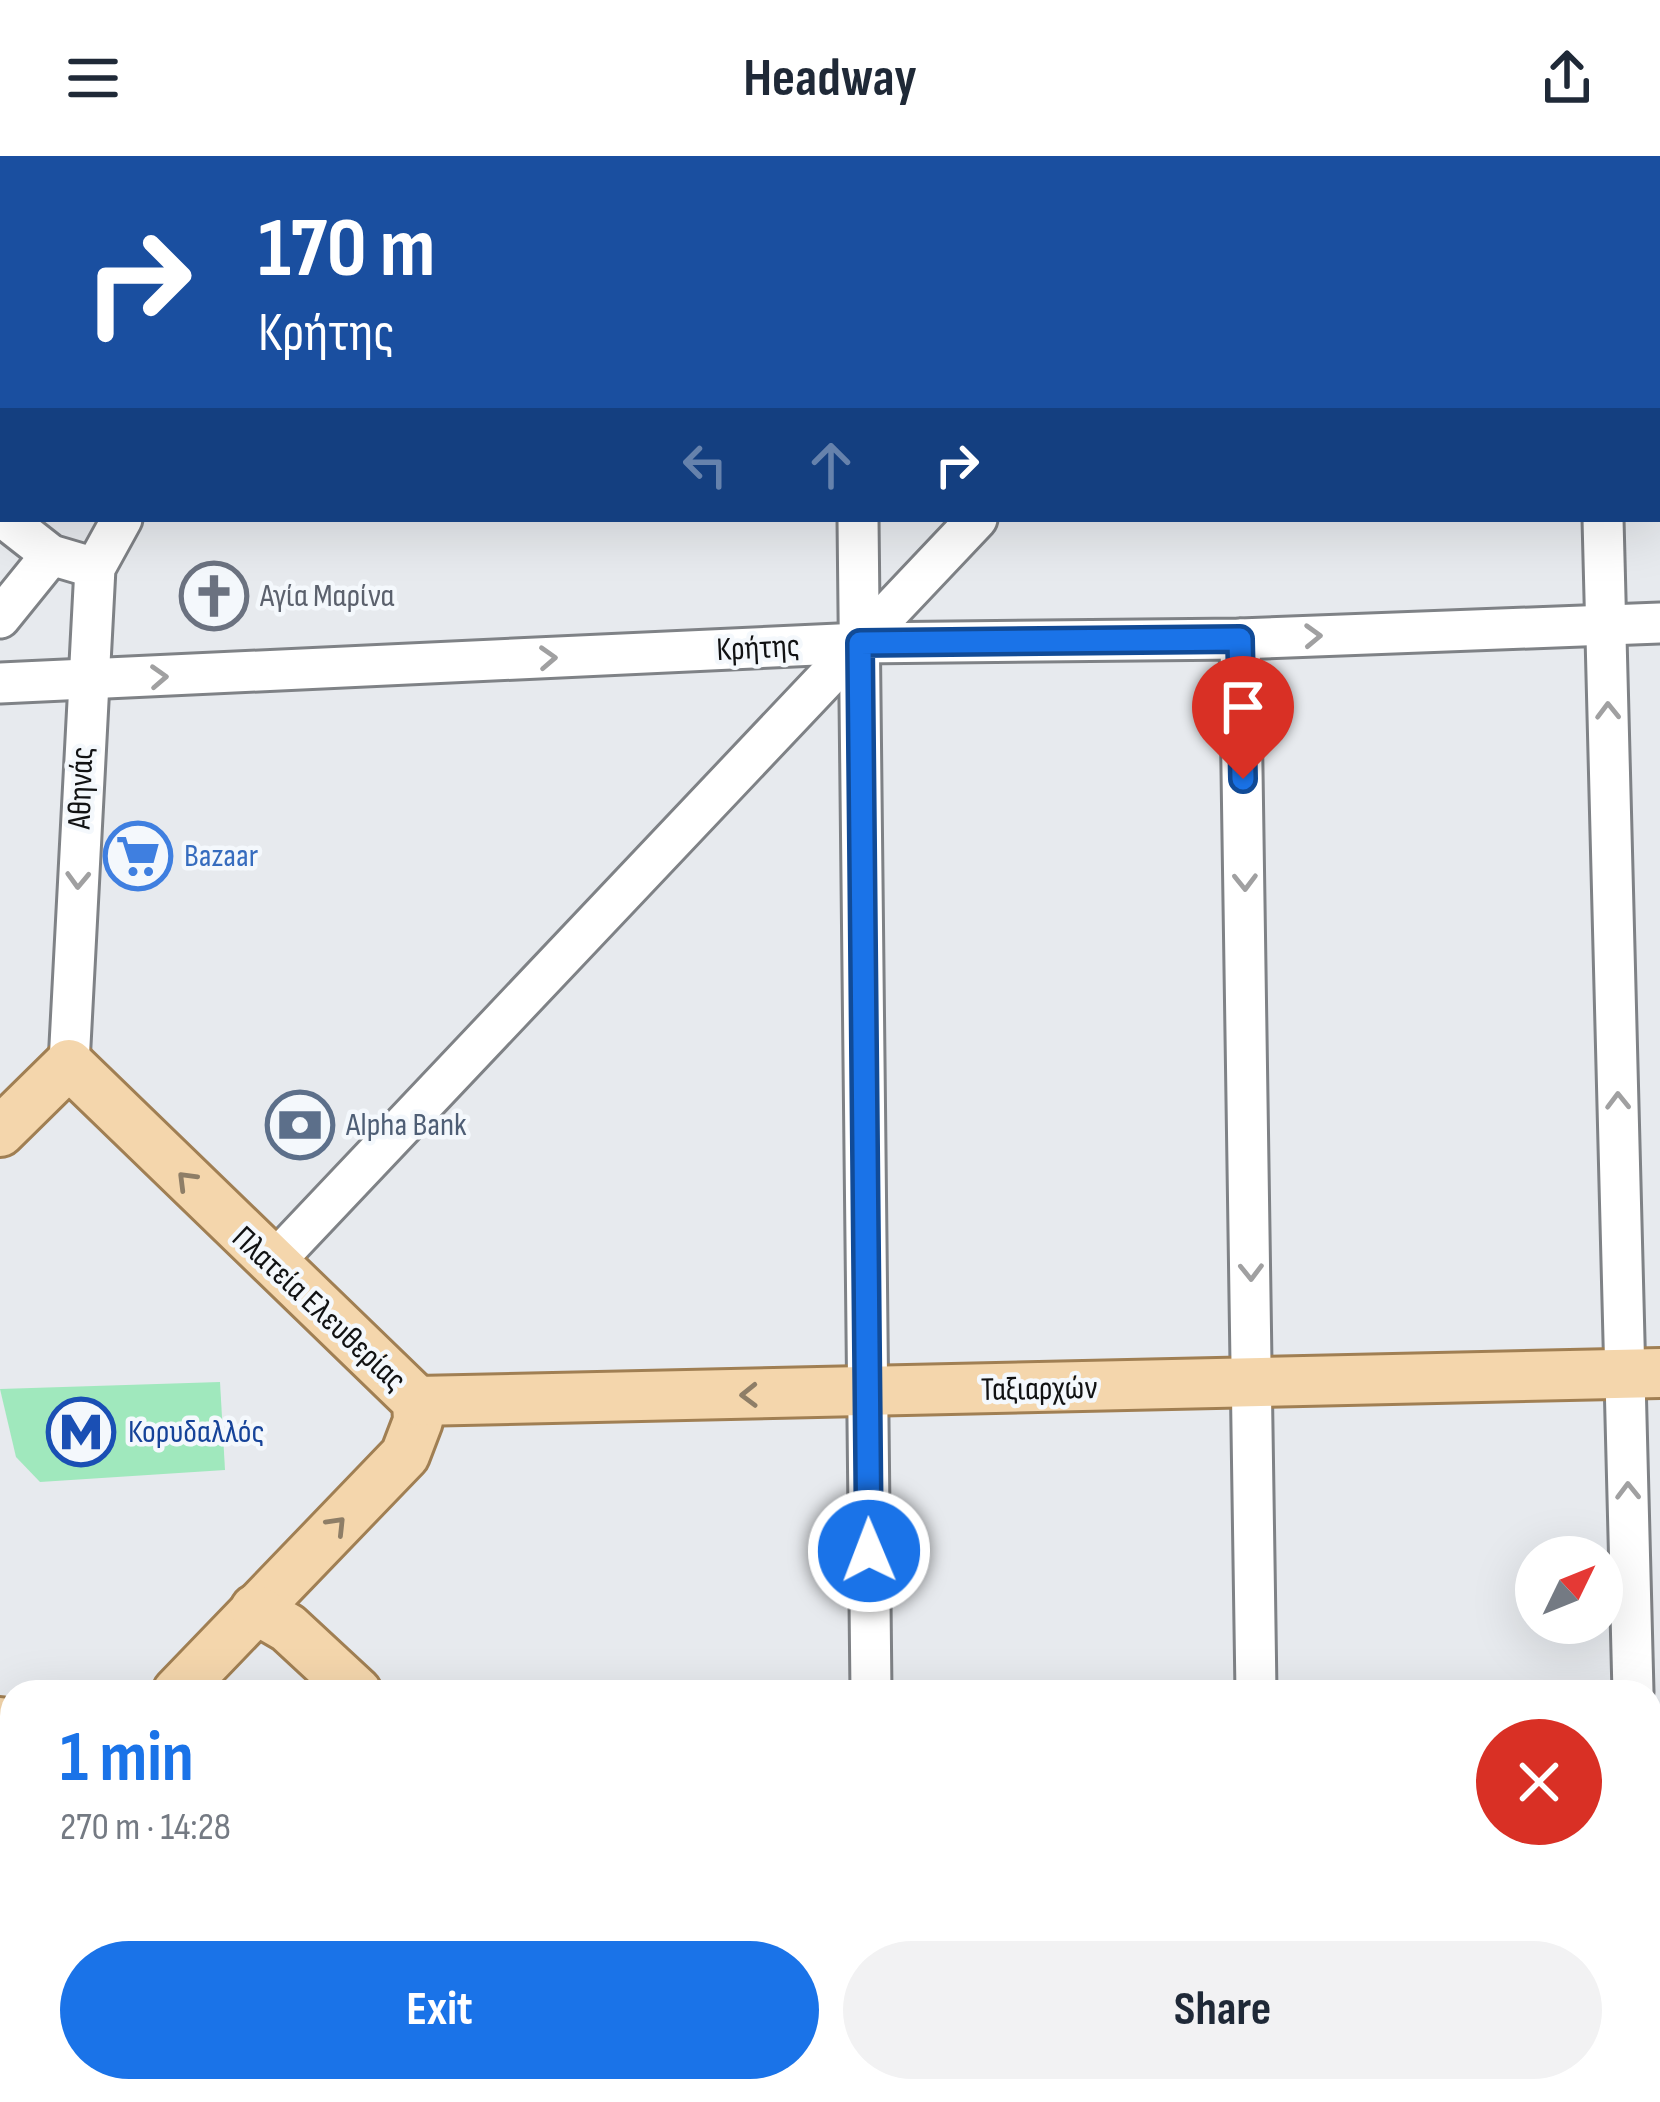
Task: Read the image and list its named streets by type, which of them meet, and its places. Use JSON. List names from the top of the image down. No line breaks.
{"streets":{"main road":["Πλατεία Ελευθερίας","Ταξιαρχών"],"street":["Κρήτης","Αθηνάς"]},"crossings":[["Κρήτης","Αθηνάς"],["Αθηνάς","Πλατεία Ελευθερίας"],["Πλατεία Ελευθερίας","Ταξιαρχών"]],"one_way":["Κρήτης","Αθηνάς","Ταξιαρχών"],"places":{"church":["Αγία Μαρίνα"],"supermarket":["Bazaar"],"bank":["Alpha Bank"],"metro station":["Κορυδαλλός"]},"north":"top right","page":{"header":"Headway","turn":["170 m","Κρήτης"],"heading":["1 min","270 m · 14:28"],"buttons":["Exit","Share"]}}
